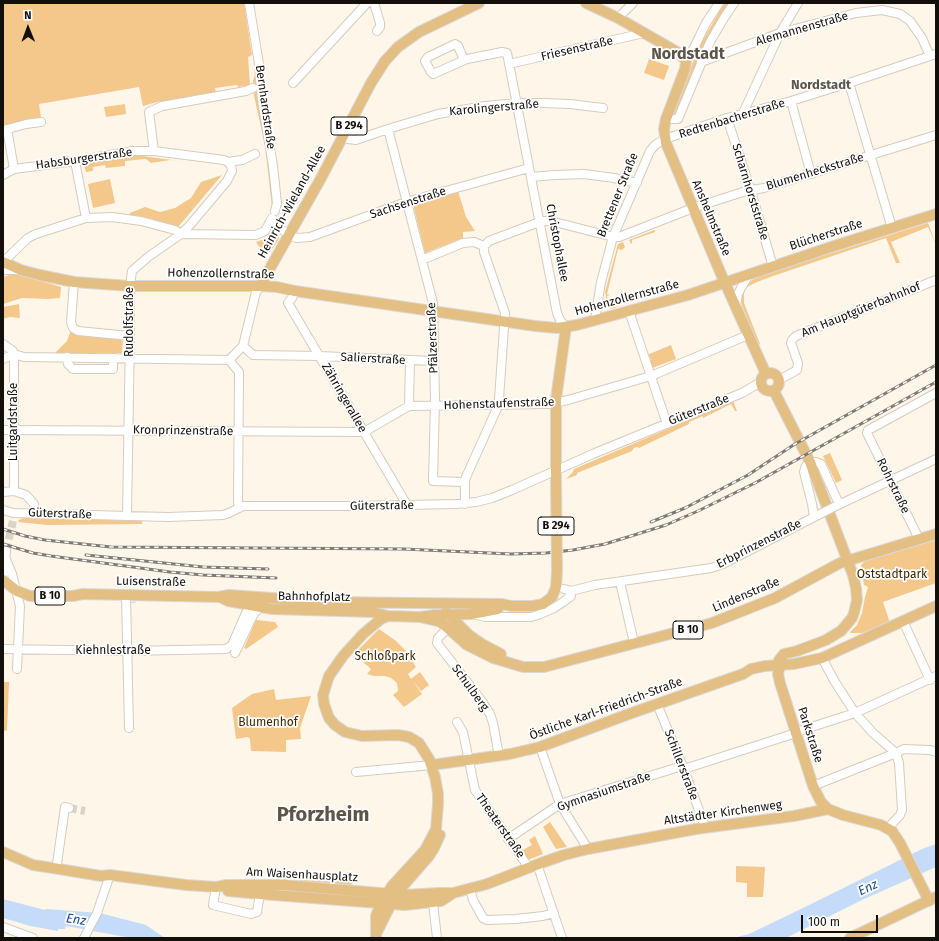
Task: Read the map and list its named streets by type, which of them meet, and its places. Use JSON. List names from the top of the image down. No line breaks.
{"streets":{"main road":["B 294","Heinrich-Wieland-Allee","Anshelmstraße","Blücherstraße","Hohenzollernstraße","Luisenstraße","Lindenstraße","B 10","Bahnhofplatz","Östliche Karl-Friedrich-Straße","Parkstraße","Altstädter Kirchenweg","Am Waisenhausplatz"],"street":["Alemannenstraße","Friesenstraße","Bernhardstraße","Karolingerstraße","Redtenbacherstraße","Habsburgerstraße","Blumenheckstraße","Scharnhorststraße","Brettener Straße","Sachsenstraße","Christophallee","Am Hauptgüterbahnhof","Rudolfstraße","Pfälzerstraße","Salierstraße","Zähringerallee","Hohenstaufenstraße","Güterstraße","Luitgardstraße","Kronprinzenstraße","Rohrstraße","Erbprinzenstraße","Kiehnlestraße","Schulberg","Schillerstraße","Gymnasiumstraße","Theaterstraße"]},"crossings":[["Alemannenstraße","Redtenbacherstraße"],["Friesenstraße","Christophallee"],["Karolingerstraße","Heinrich-Wieland-Allee"],["Karolingerstraße","Christophallee"],["Karolingerstraße","Pfälzerstraße"],["Redtenbacherstraße","Scharnhorststraße"],["Redtenbacherstraße","Brettener Straße"],["Redtenbacherstraße","Anshelmstraße"],["B 294","Christophallee"],["B 294","Hohenzollernstraße"],["B 294","Hohenstaufenstraße"],["B 294","Güterstraße"],["B 294","Erbprinzenstraße"],["B 294","Lindenstraße"],["B 294","B 10"],["B 294","Bahnhofplatz"],["Habsburgerstraße","Rudolfstraße"],["Blumenheckstraße","Scharnhorststraße"],["Blumenheckstraße","Brettener Straße"],["Blumenheckstraße","Anshelmstraße"],["Scharnhorststraße","Blücherstraße"],["Brettener Straße","Anshelmstraße"],["Brettener Straße","Hohenzollernstraße"],["Heinrich-Wieland-Allee","Sachsenstraße"],["Heinrich-Wieland-Allee","Hohenzollernstraße"],["Sachsenstraße","Christophallee"],["Sachsenstraße","Pfälzerstraße"],["Anshelmstraße","Blücherstraße"],["Anshelmstraße","Hohenzollernstraße"],["Anshelmstraße","Hohenstaufenstraße"],["Anshelmstraße","Güterstraße"],["Anshelmstraße","Erbprinzenstraße"],["Anshelmstraße","Lindenstraße"],["Blücherstraße","Hohenzollernstraße"],["Christophallee","Hohenzollernstraße"],["Hohenzollernstraße","Rudolfstraße"],["Hohenzollernstraße","Pfälzerstraße"],["Hohenzollernstraße","Zähringerallee"],["Rudolfstraße","Güterstraße"],["Rudolfstraße","Kronprinzenstraße"],["Pfälzerstraße","Salierstraße"],["Pfälzerstraße","Hohenstaufenstraße"],["Salierstraße","Zähringerallee"],["Zähringerallee","Güterstraße"],["Zähringerallee","Kronprinzenstraße"],["Luitgardstraße","Kronprinzenstraße"],["Rohrstraße","Erbprinzenstraße"],["Rohrstraße","Lindenstraße"],["Luisenstraße","Bahnhofplatz"],["Luisenstraße","Kiehnlestraße"],["Lindenstraße","B 10"],["Lindenstraße","Bahnhofplatz"],["Lindenstraße","Schulberg"],["B 10","Bahnhofplatz"],["Bahnhofplatz","Kiehnlestraße"],["Schulberg","Östliche Karl-Friedrich-Straße"],["Östliche Karl-Friedrich-Straße","Parkstraße"],["Östliche Karl-Friedrich-Straße","Schillerstraße"],["Östliche Karl-Friedrich-Straße","Theaterstraße"],["Parkstraße","Gymnasiumstraße"],["Parkstraße","Altstädter Kirchenweg"],["Schillerstraße","Gymnasiumstraße"],["Schillerstraße","Altstädter Kirchenweg"],["Gymnasiumstraße","Theaterstraße"],["Altstädter Kirchenweg","Theaterstraße"],["Altstädter Kirchenweg","Am Waisenhausplatz"]],"districts":["Nordstadt","Nordstadt","Pforzheim"],"water":["Enz"],"parks":["Oststadtpark","Schloßpark","Blumenhof"],"scale_bar":"100 m","north":"top"}
